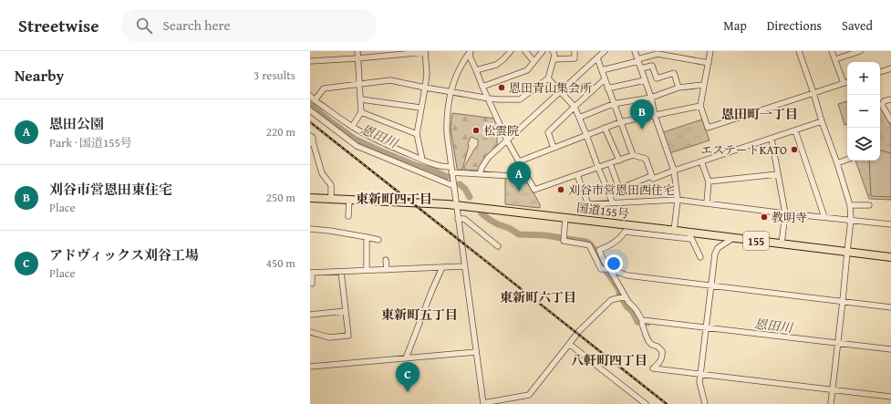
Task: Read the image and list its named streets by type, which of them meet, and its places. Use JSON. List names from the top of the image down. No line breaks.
{"streets":{"highway":["国道155号","155"]},"districts":["恩田町一丁目","東新町四丁目","東新町六丁目","東新町五丁目","八軒町四丁目"],"water":["恩田川"],"places":["恩田青山集会所","松雲院","エステートKATO","刈谷市営恩田西住宅","教明寺"],"page":{"header":"Streetwise","search":"Search here","nav":["Map","Directions","Saved"],"heading":["Nearby","3 results"],"map_buttons":["+","−"],"list":[{"mark":"A","name":"恩田公園","note":"Park · 国道155号","value":"220 m"},{"mark":"B","name":"刈谷市営恩田東住宅","note":"Place","value":"250 m"},{"mark":"C","name":"アドヴィックス刈谷工場","note":"Place","value":"450 m"}],"pins":["B","A","C"]}}
